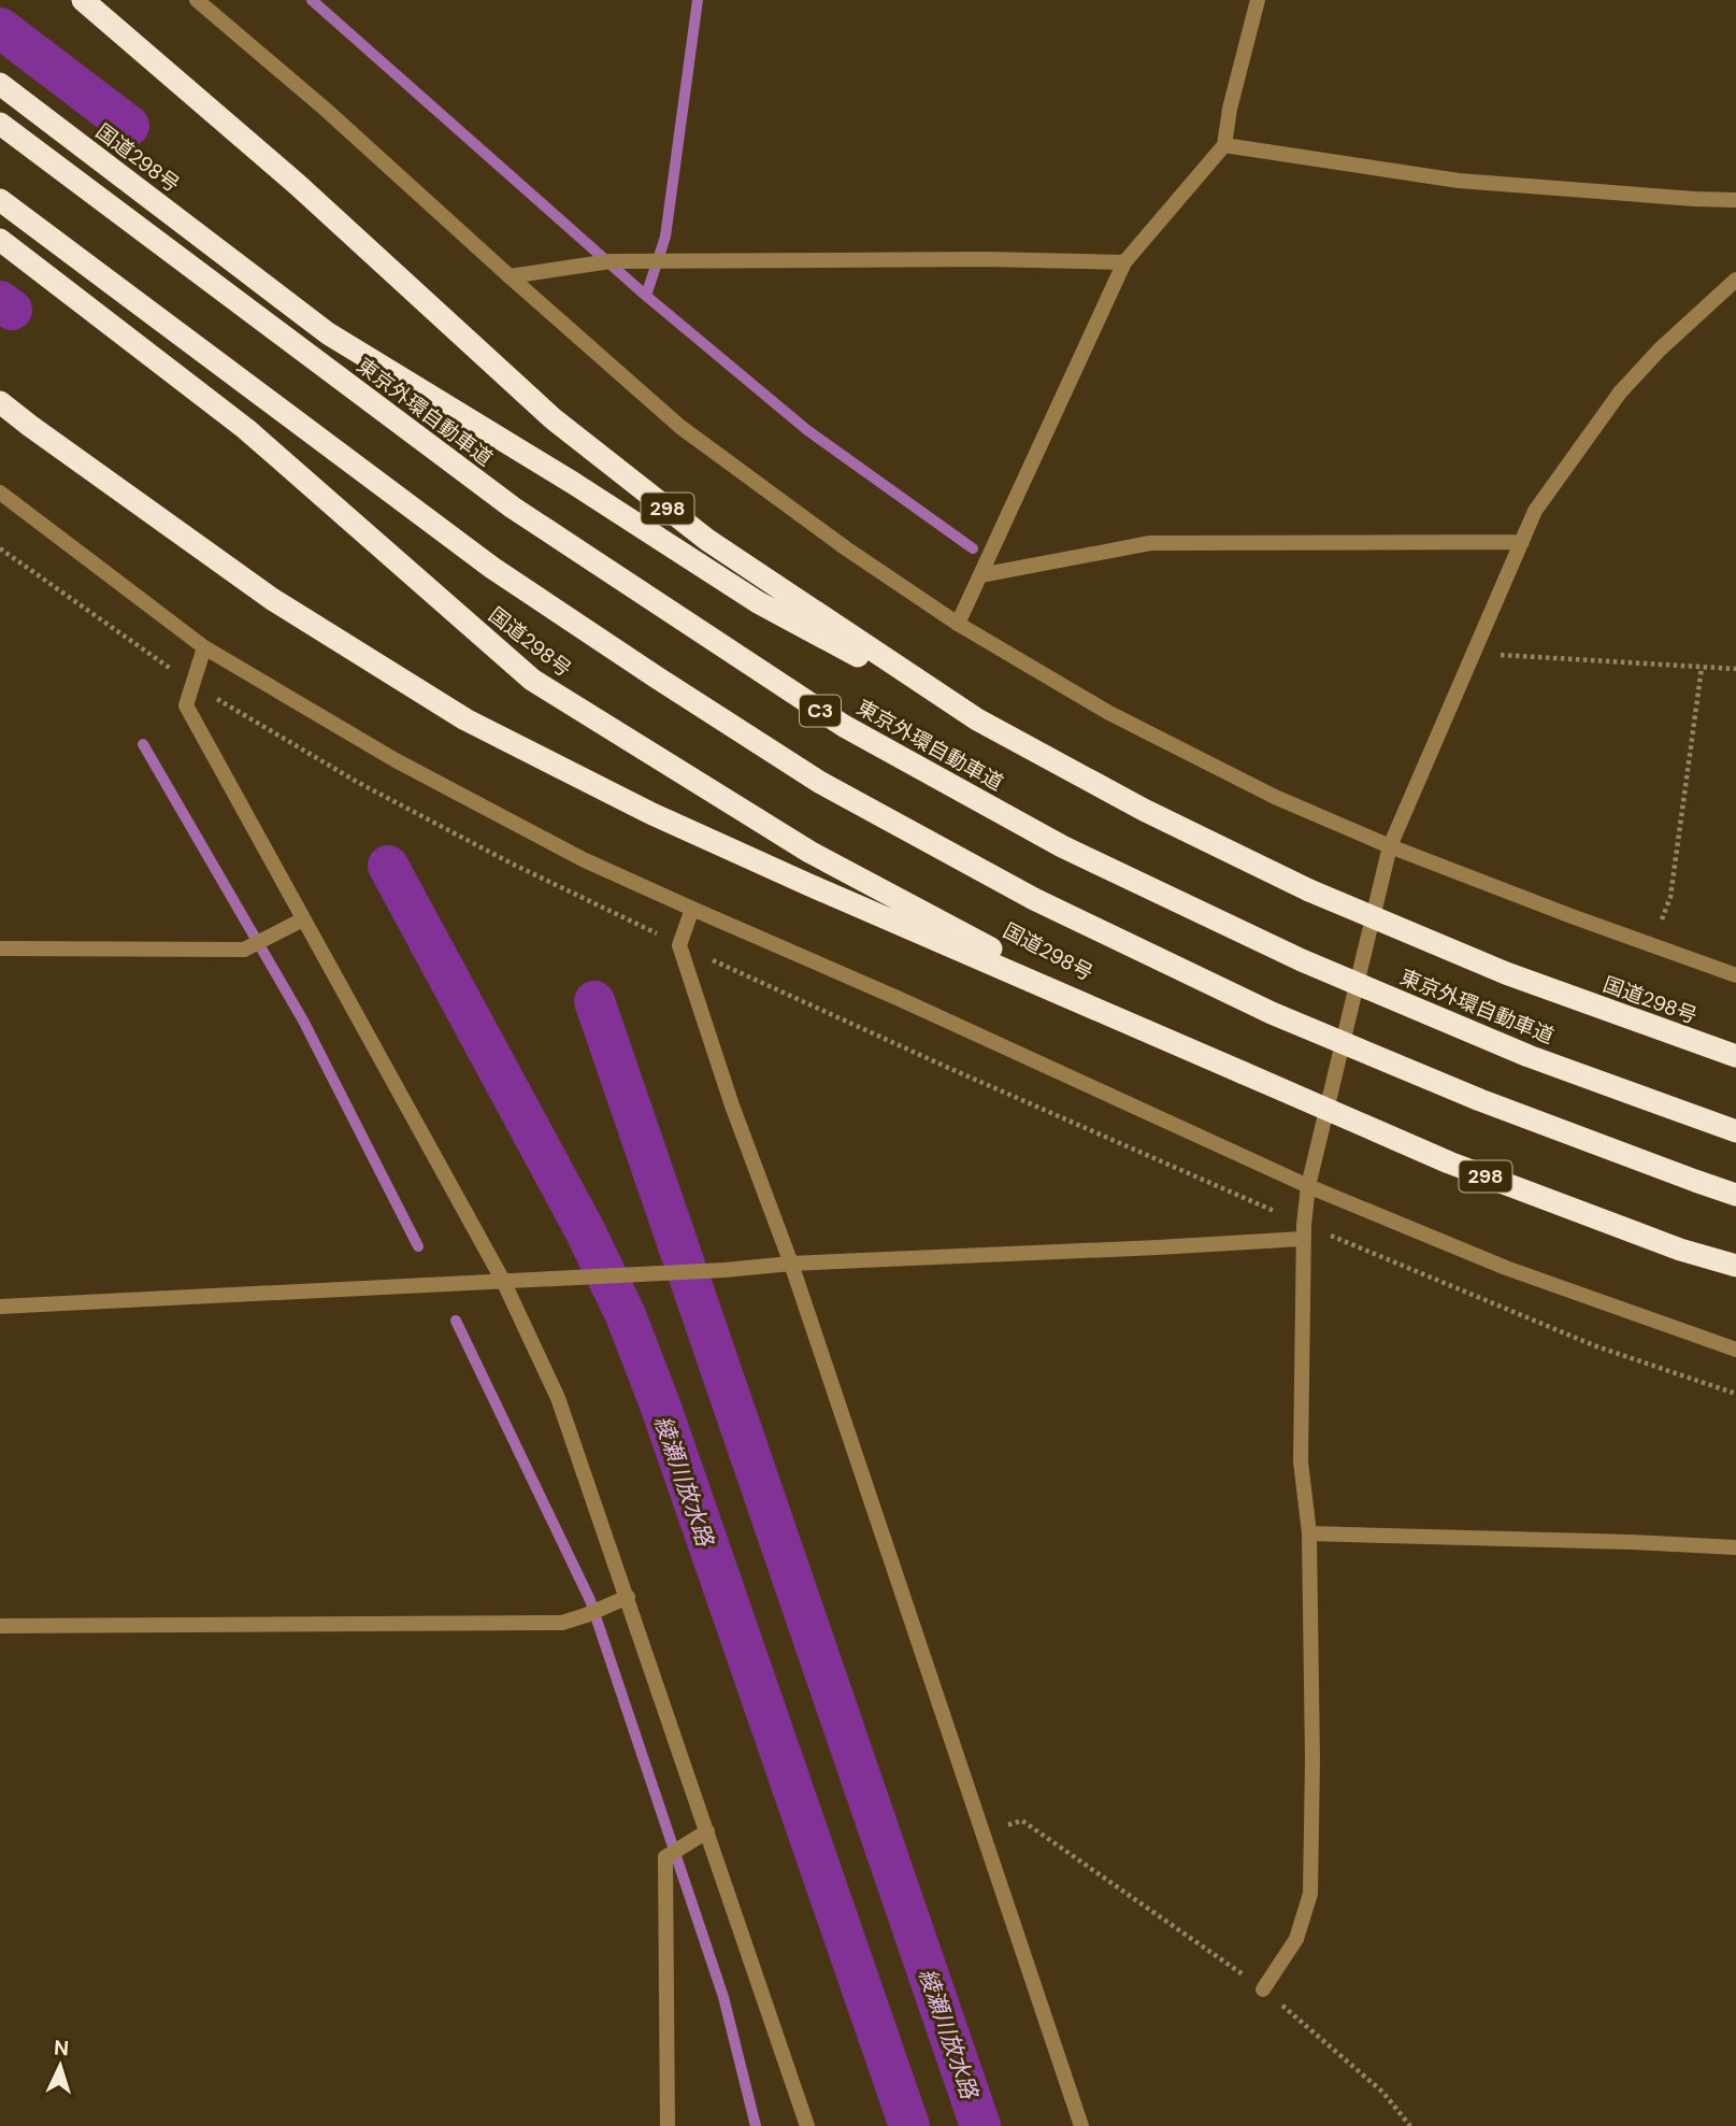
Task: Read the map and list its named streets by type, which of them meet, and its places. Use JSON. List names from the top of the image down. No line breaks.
{"streets":{"highway":["国道298号","東京外環自動車道","298","C3"]},"water":["綾瀬川放水路"],"north":"top"}
